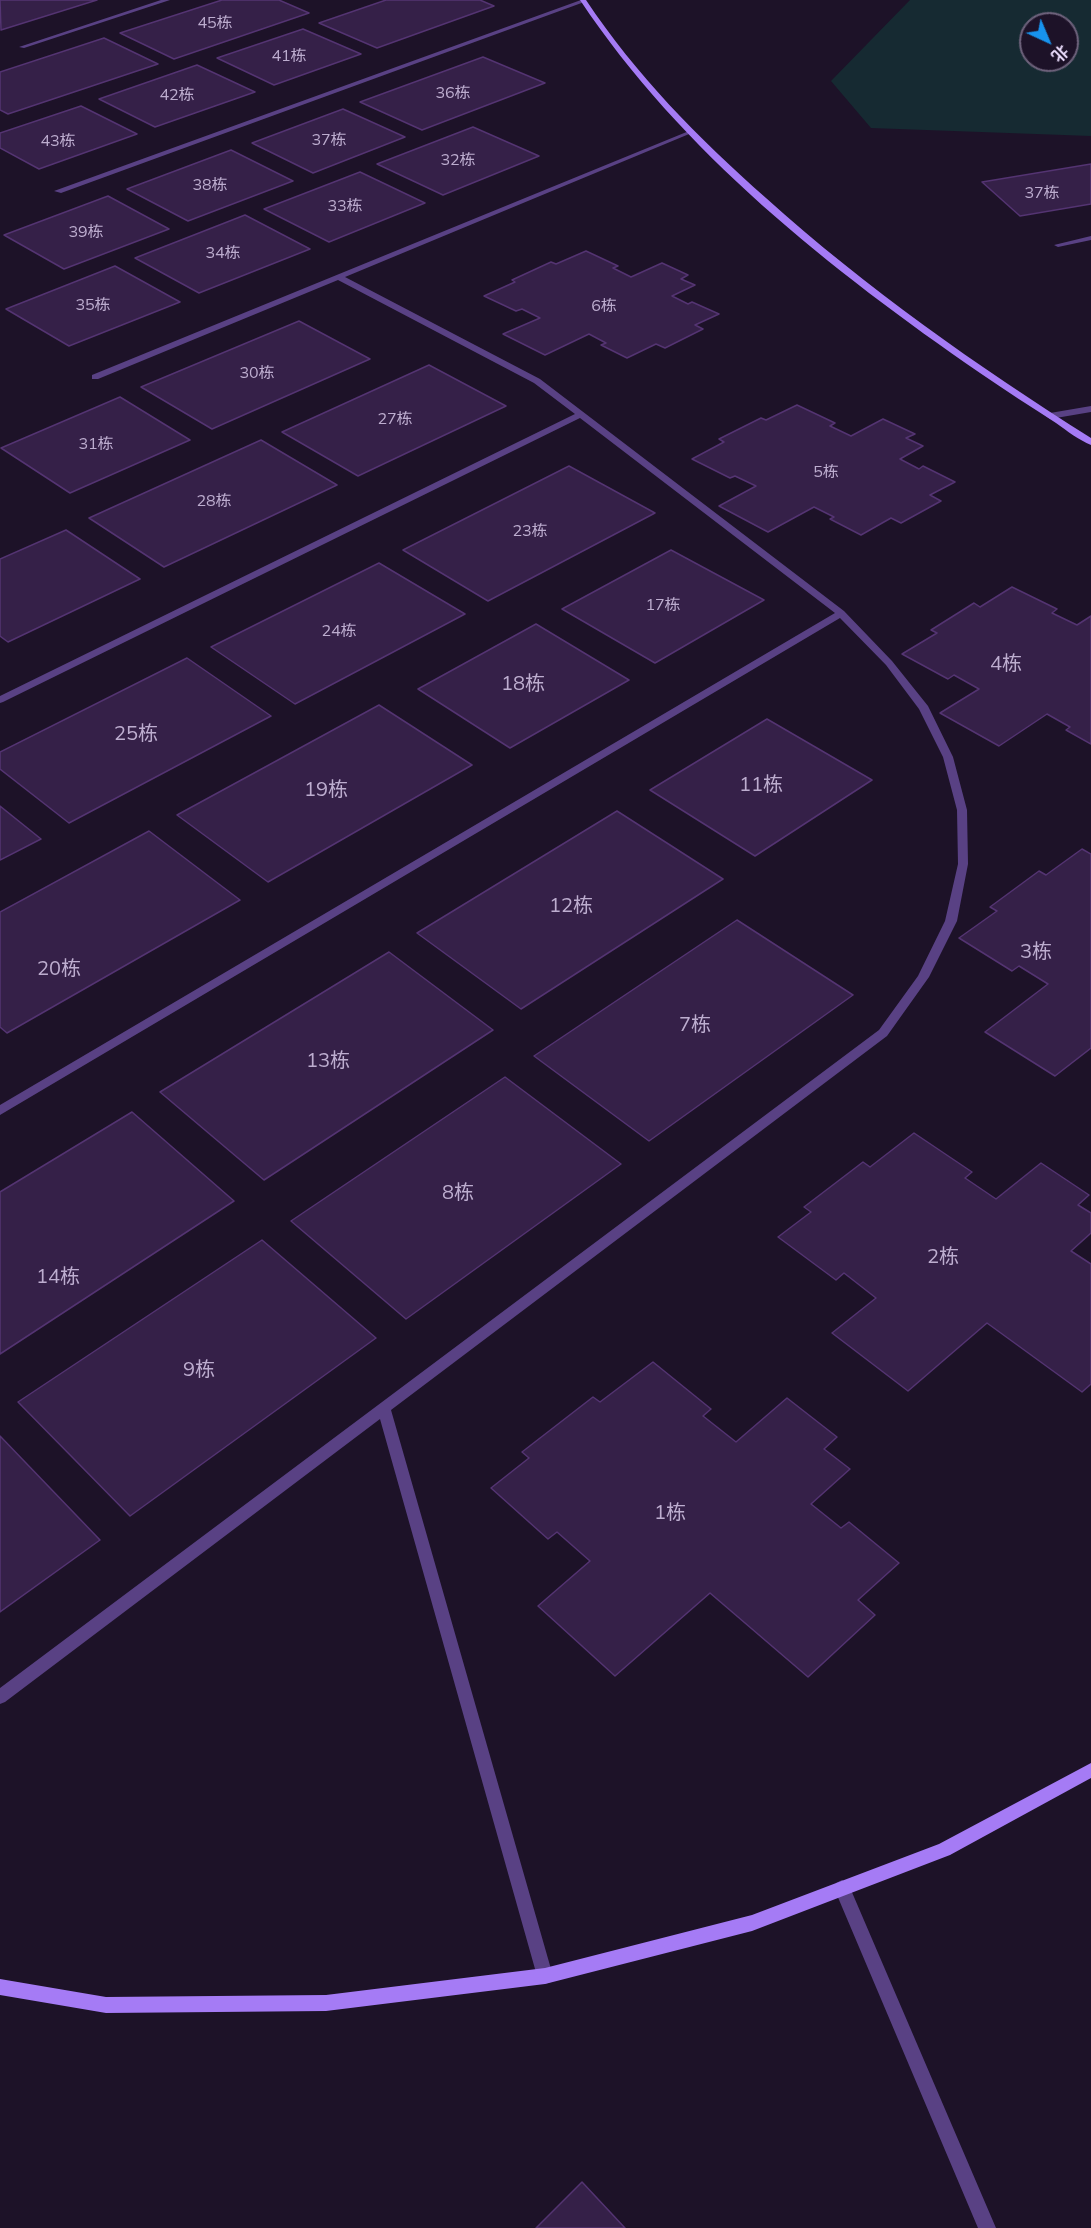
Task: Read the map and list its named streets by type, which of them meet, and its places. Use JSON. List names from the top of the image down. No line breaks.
{"house_numbers":["45栋","41栋","36栋","42栋","37栋","43栋","32栋","38栋","37栋","33栋","39栋","34栋","35栋","6栋","30栋","27栋","31栋","5栋","28栋","23栋","17栋","24栋","4栋","18栋","25栋","11栋","19栋","12栋","3栋","20栋","7栋","13栋","8栋","2栋","14栋","9栋","1栋"],"north":"bottom right"}
